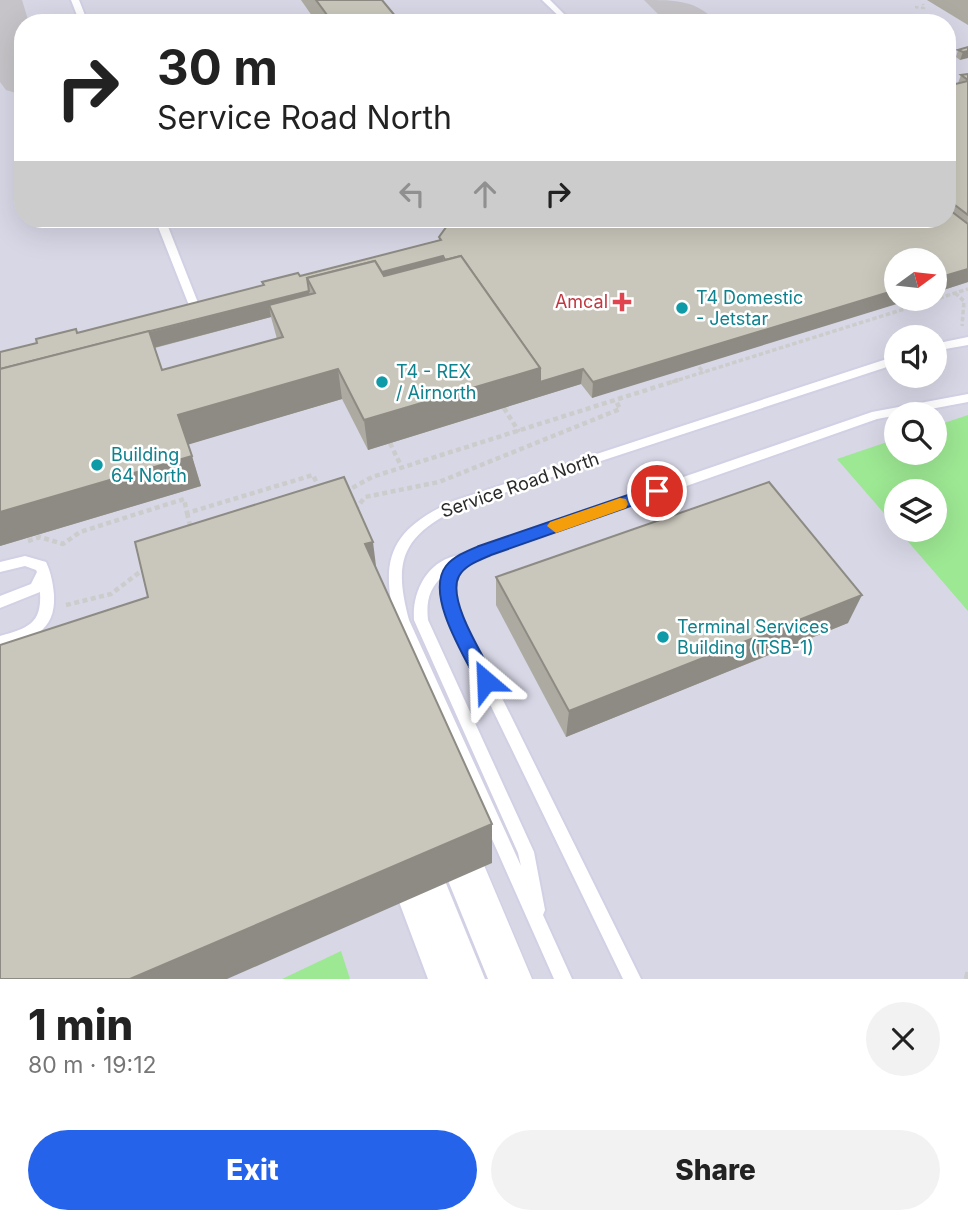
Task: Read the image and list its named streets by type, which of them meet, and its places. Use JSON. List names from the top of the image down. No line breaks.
{"streets":{"lane":["Service Road North"]},"places":{"health":["Amcal"],"other":["T4 Domestic - Jetstar","T4 - REX / Airnorth","Building 64 North","Terminal Services Building (TSB-1)"]},"north":"right","page":{"turn":["30 m","Service Road North"],"heading":["1 min","80 m · 19:12"],"buttons":["Exit","Share"]}}
